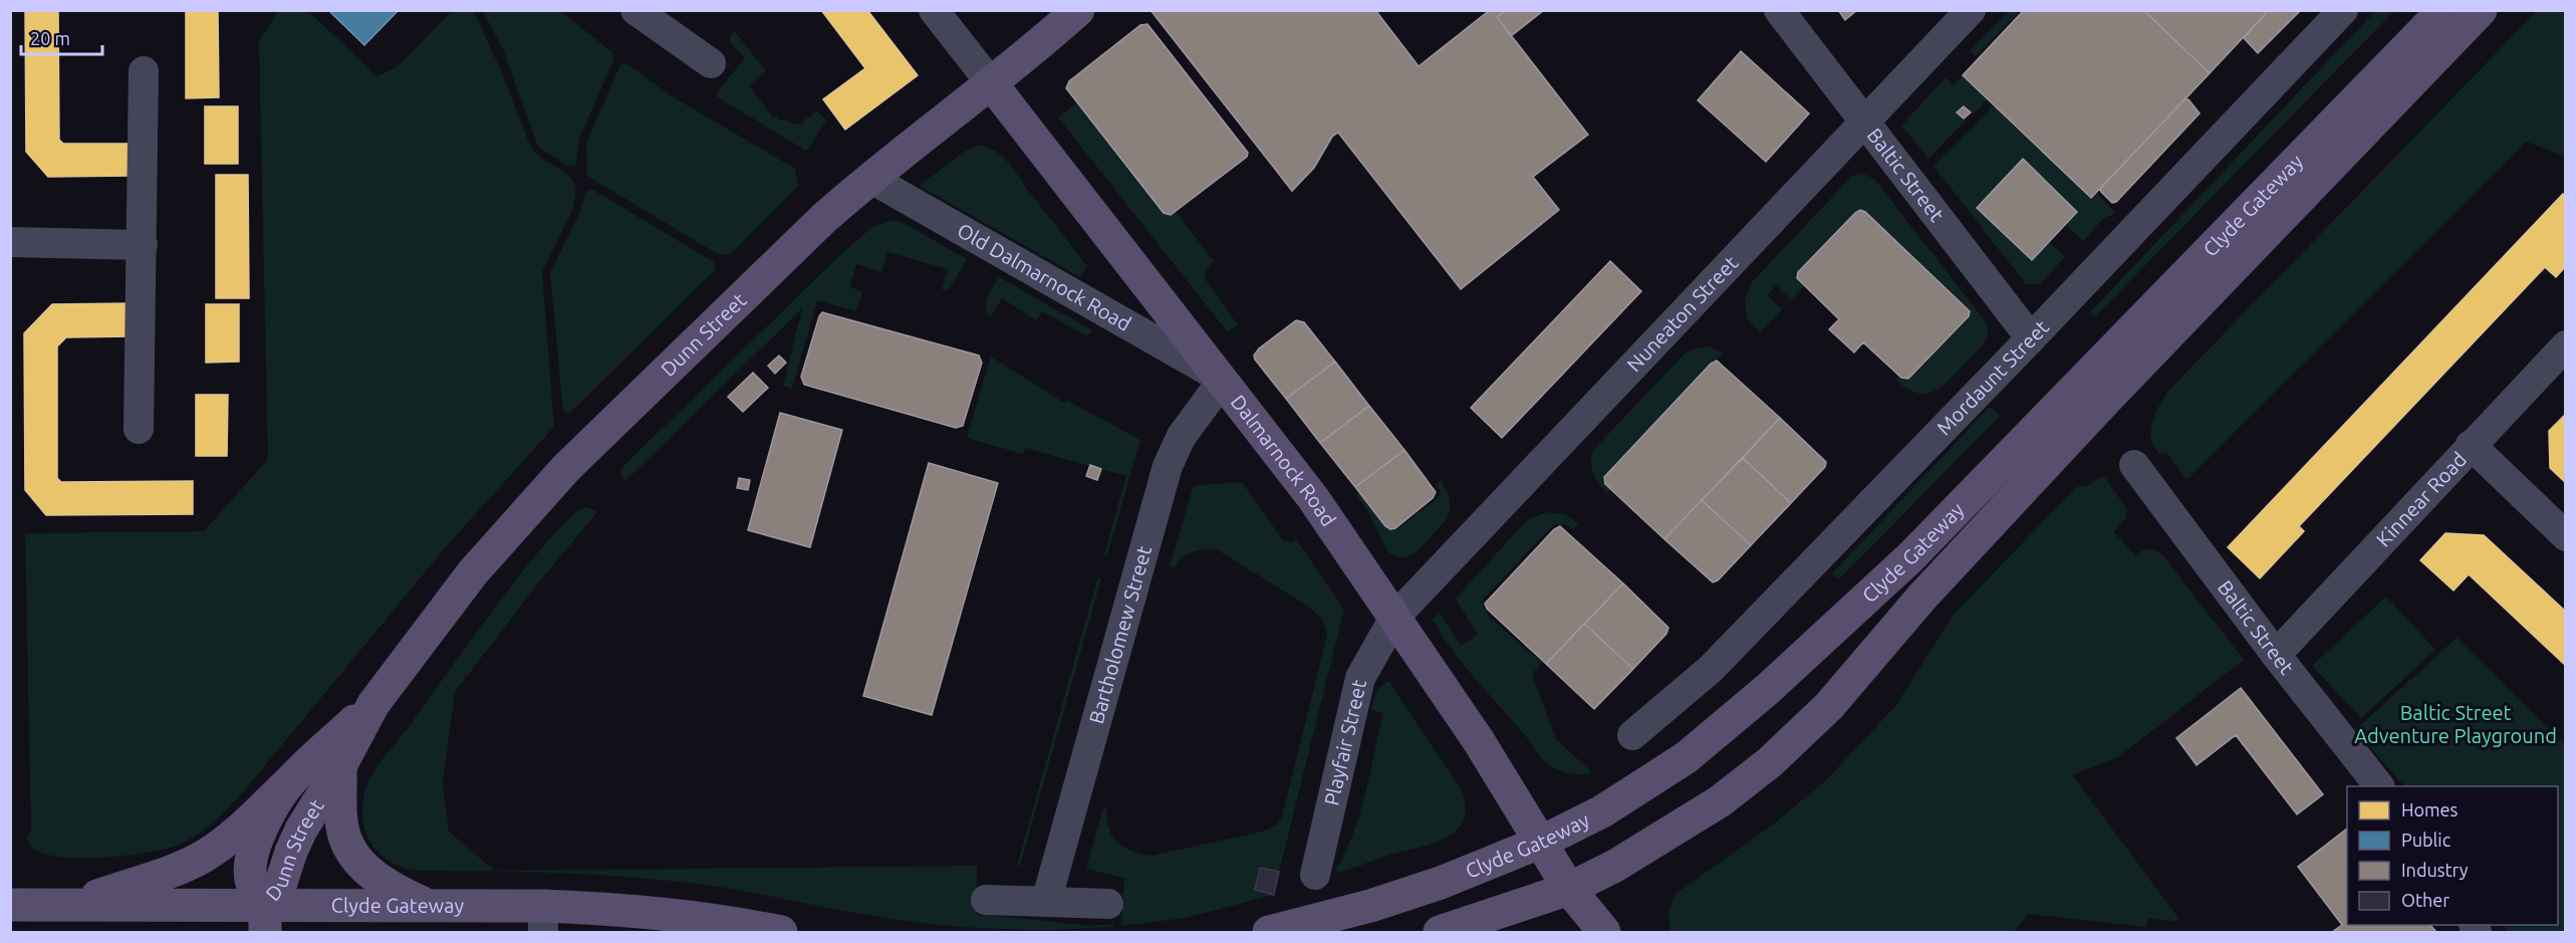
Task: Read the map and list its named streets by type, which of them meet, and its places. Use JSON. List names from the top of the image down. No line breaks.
{"streets":{"main road":["Clyde Gateway","Dunn Street","Dalmarnock Road"],"street":["Baltic Street","Old Dalmarnock Road","Nuneaton Street","Mordaunt Street","Kinnear Road","Bartholomew Street","Playfair Street"]},"crossings":[["Baltic Street","Nuneaton Street"],["Baltic Street","Mordaunt Street"],["Baltic Street","Kinnear Road"],["Clyde Gateway","Dunn Street"],["Clyde Gateway","Dalmarnock Road"],["Old Dalmarnock Road","Dunn Street"],["Old Dalmarnock Road","Dalmarnock Road"],["Old Dalmarnock Road","Bartholomew Street"],["Nuneaton Street","Dalmarnock Road"],["Nuneaton Street","Playfair Street"],["Dunn Street","Dalmarnock Road"],["Dalmarnock Road","Bartholomew Street"],["Dalmarnock Road","Playfair Street"]],"parks":["Baltic Street Adventure Playground"],"legend":["Homes","Public","Industry","Other"],"scale_bar":"20 m"}
